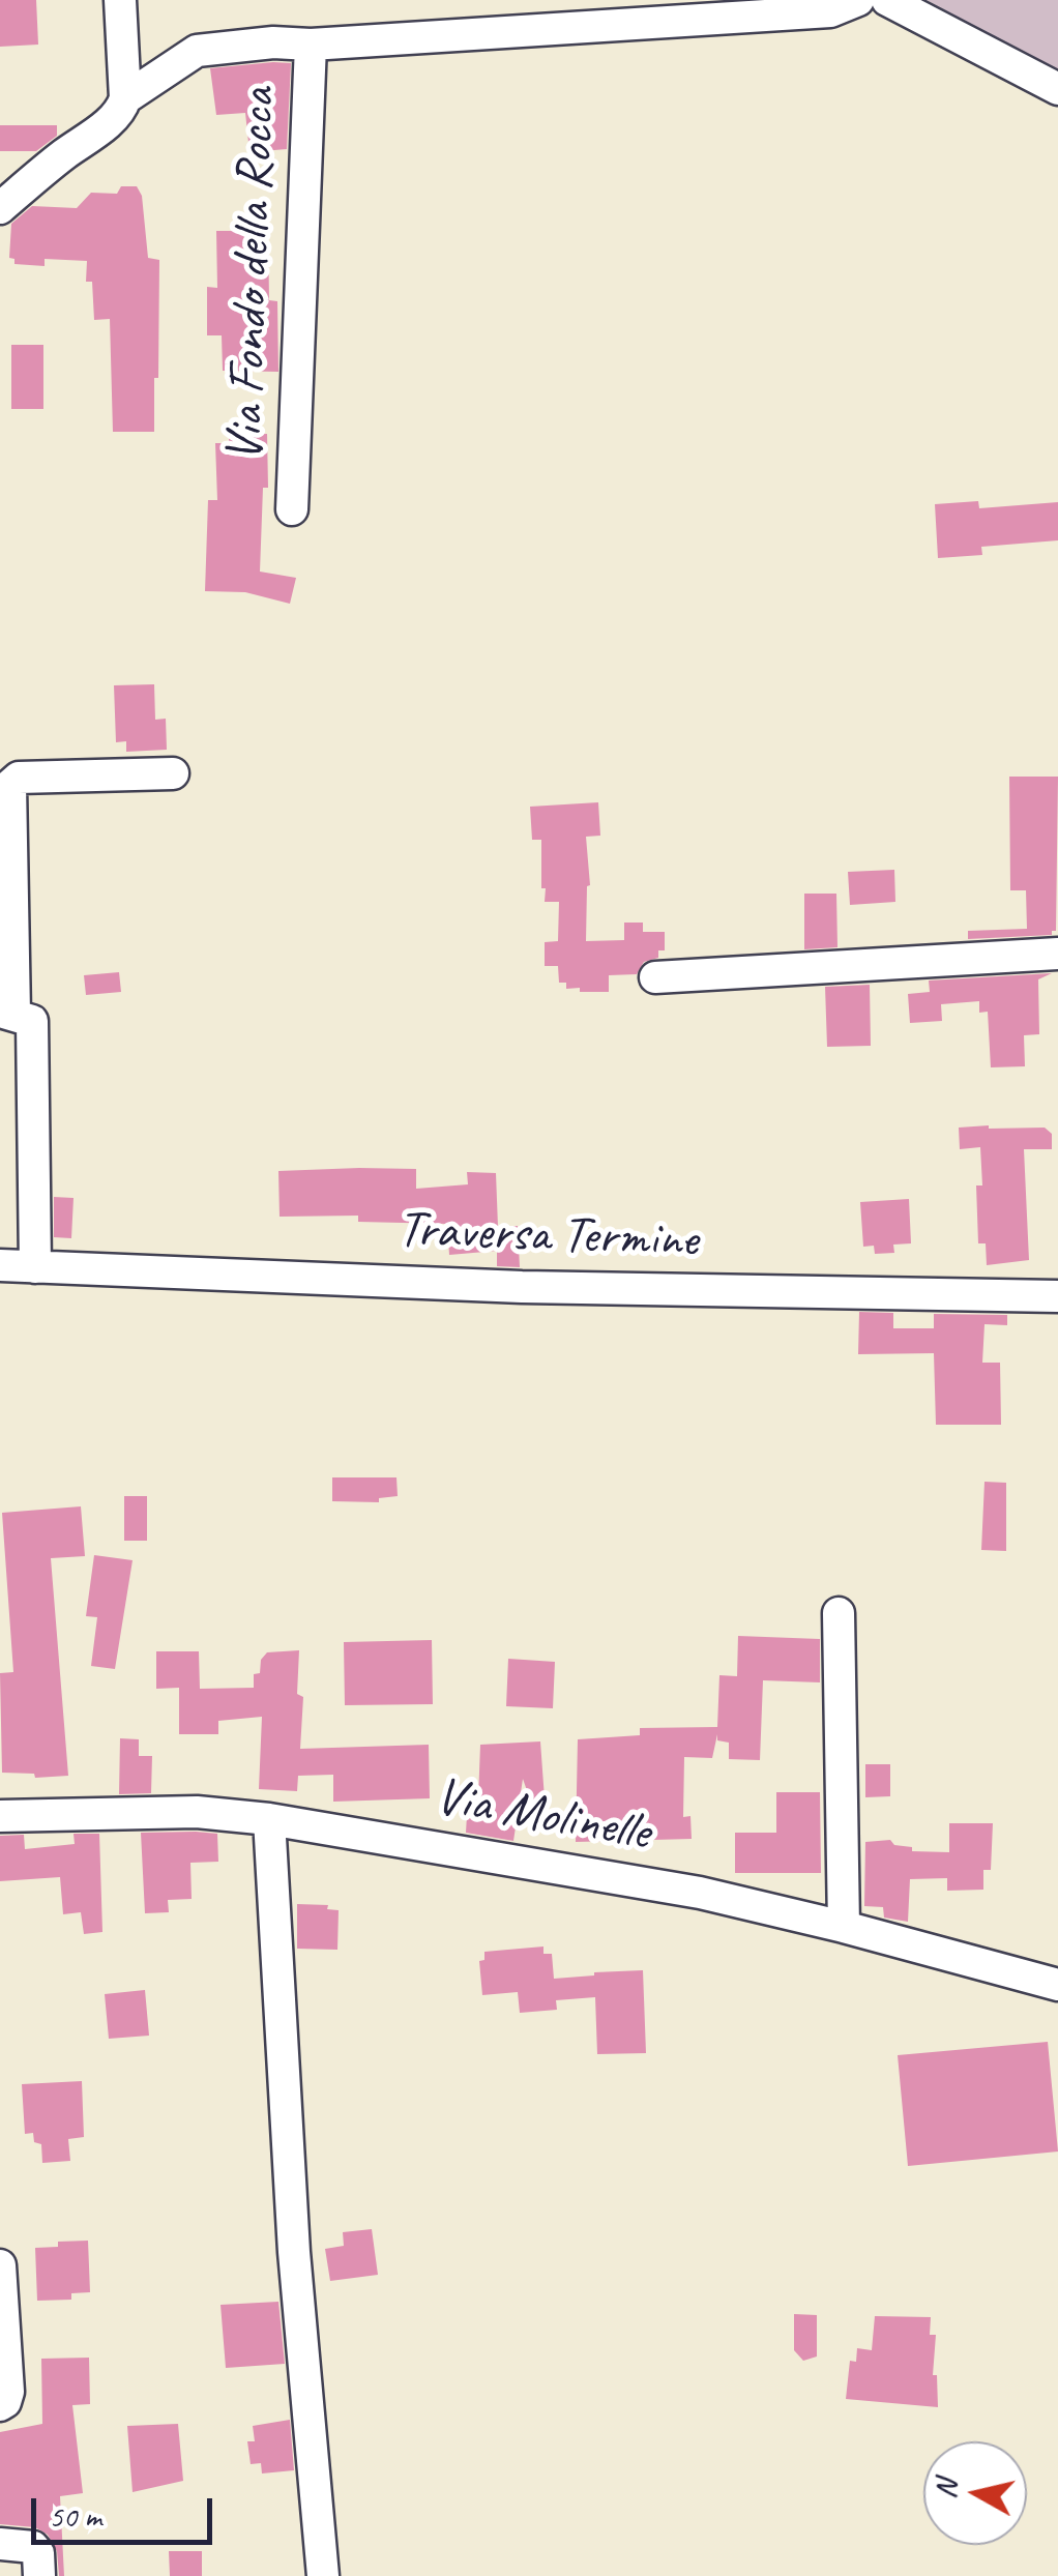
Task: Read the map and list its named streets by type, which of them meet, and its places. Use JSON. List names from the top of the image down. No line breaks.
{"streets":{"street":["Via Fondo della Rocca","Traversa Termine","Via Molinelle"]},"scale_bar":"50 m","north":"left"}
